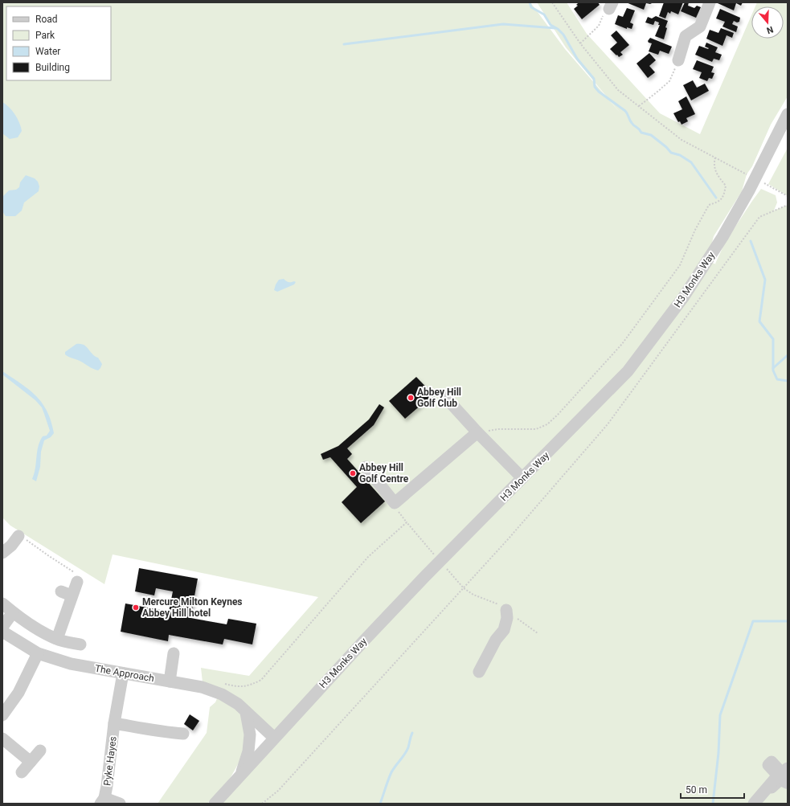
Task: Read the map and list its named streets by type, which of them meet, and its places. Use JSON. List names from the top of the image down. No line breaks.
{"streets":{"street":["H3 Monks Way","The Approach","Pyke Hayes"]},"crossings":[["H3 Monks Way","The Approach"],["The Approach","Pyke Hayes"]],"places":["Abbey Hill Golf Club","Abbey Hill Golf Centre","Mercure Milton Keynes Abbey Hill hotel"],"legend":["Road","Park","Water","Building"],"scale_bar":"50 m","north":"bottom"}
